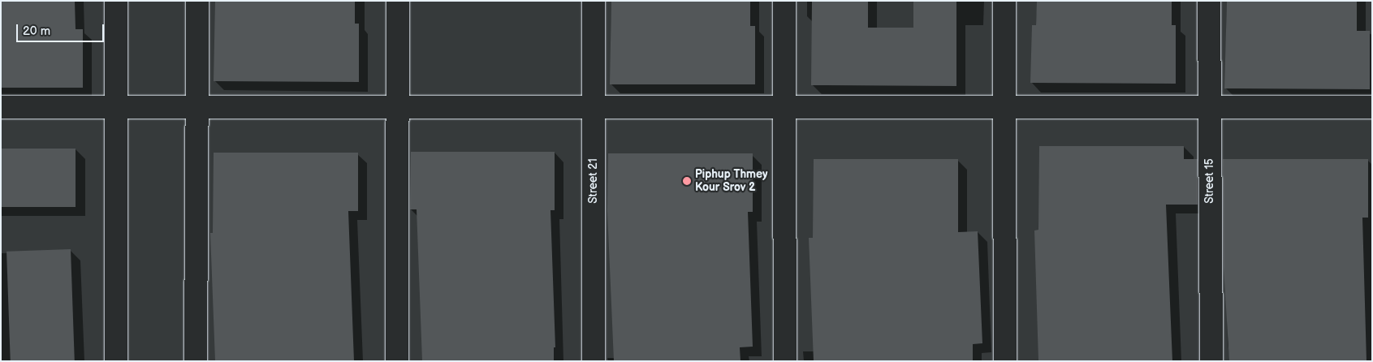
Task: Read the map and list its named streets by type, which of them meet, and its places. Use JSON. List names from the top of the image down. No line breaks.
{"streets":{"street":["Street 21","Street 15"]},"places":["Piphup Thmey Kour Srov 2"],"scale_bar":"20 m"}
